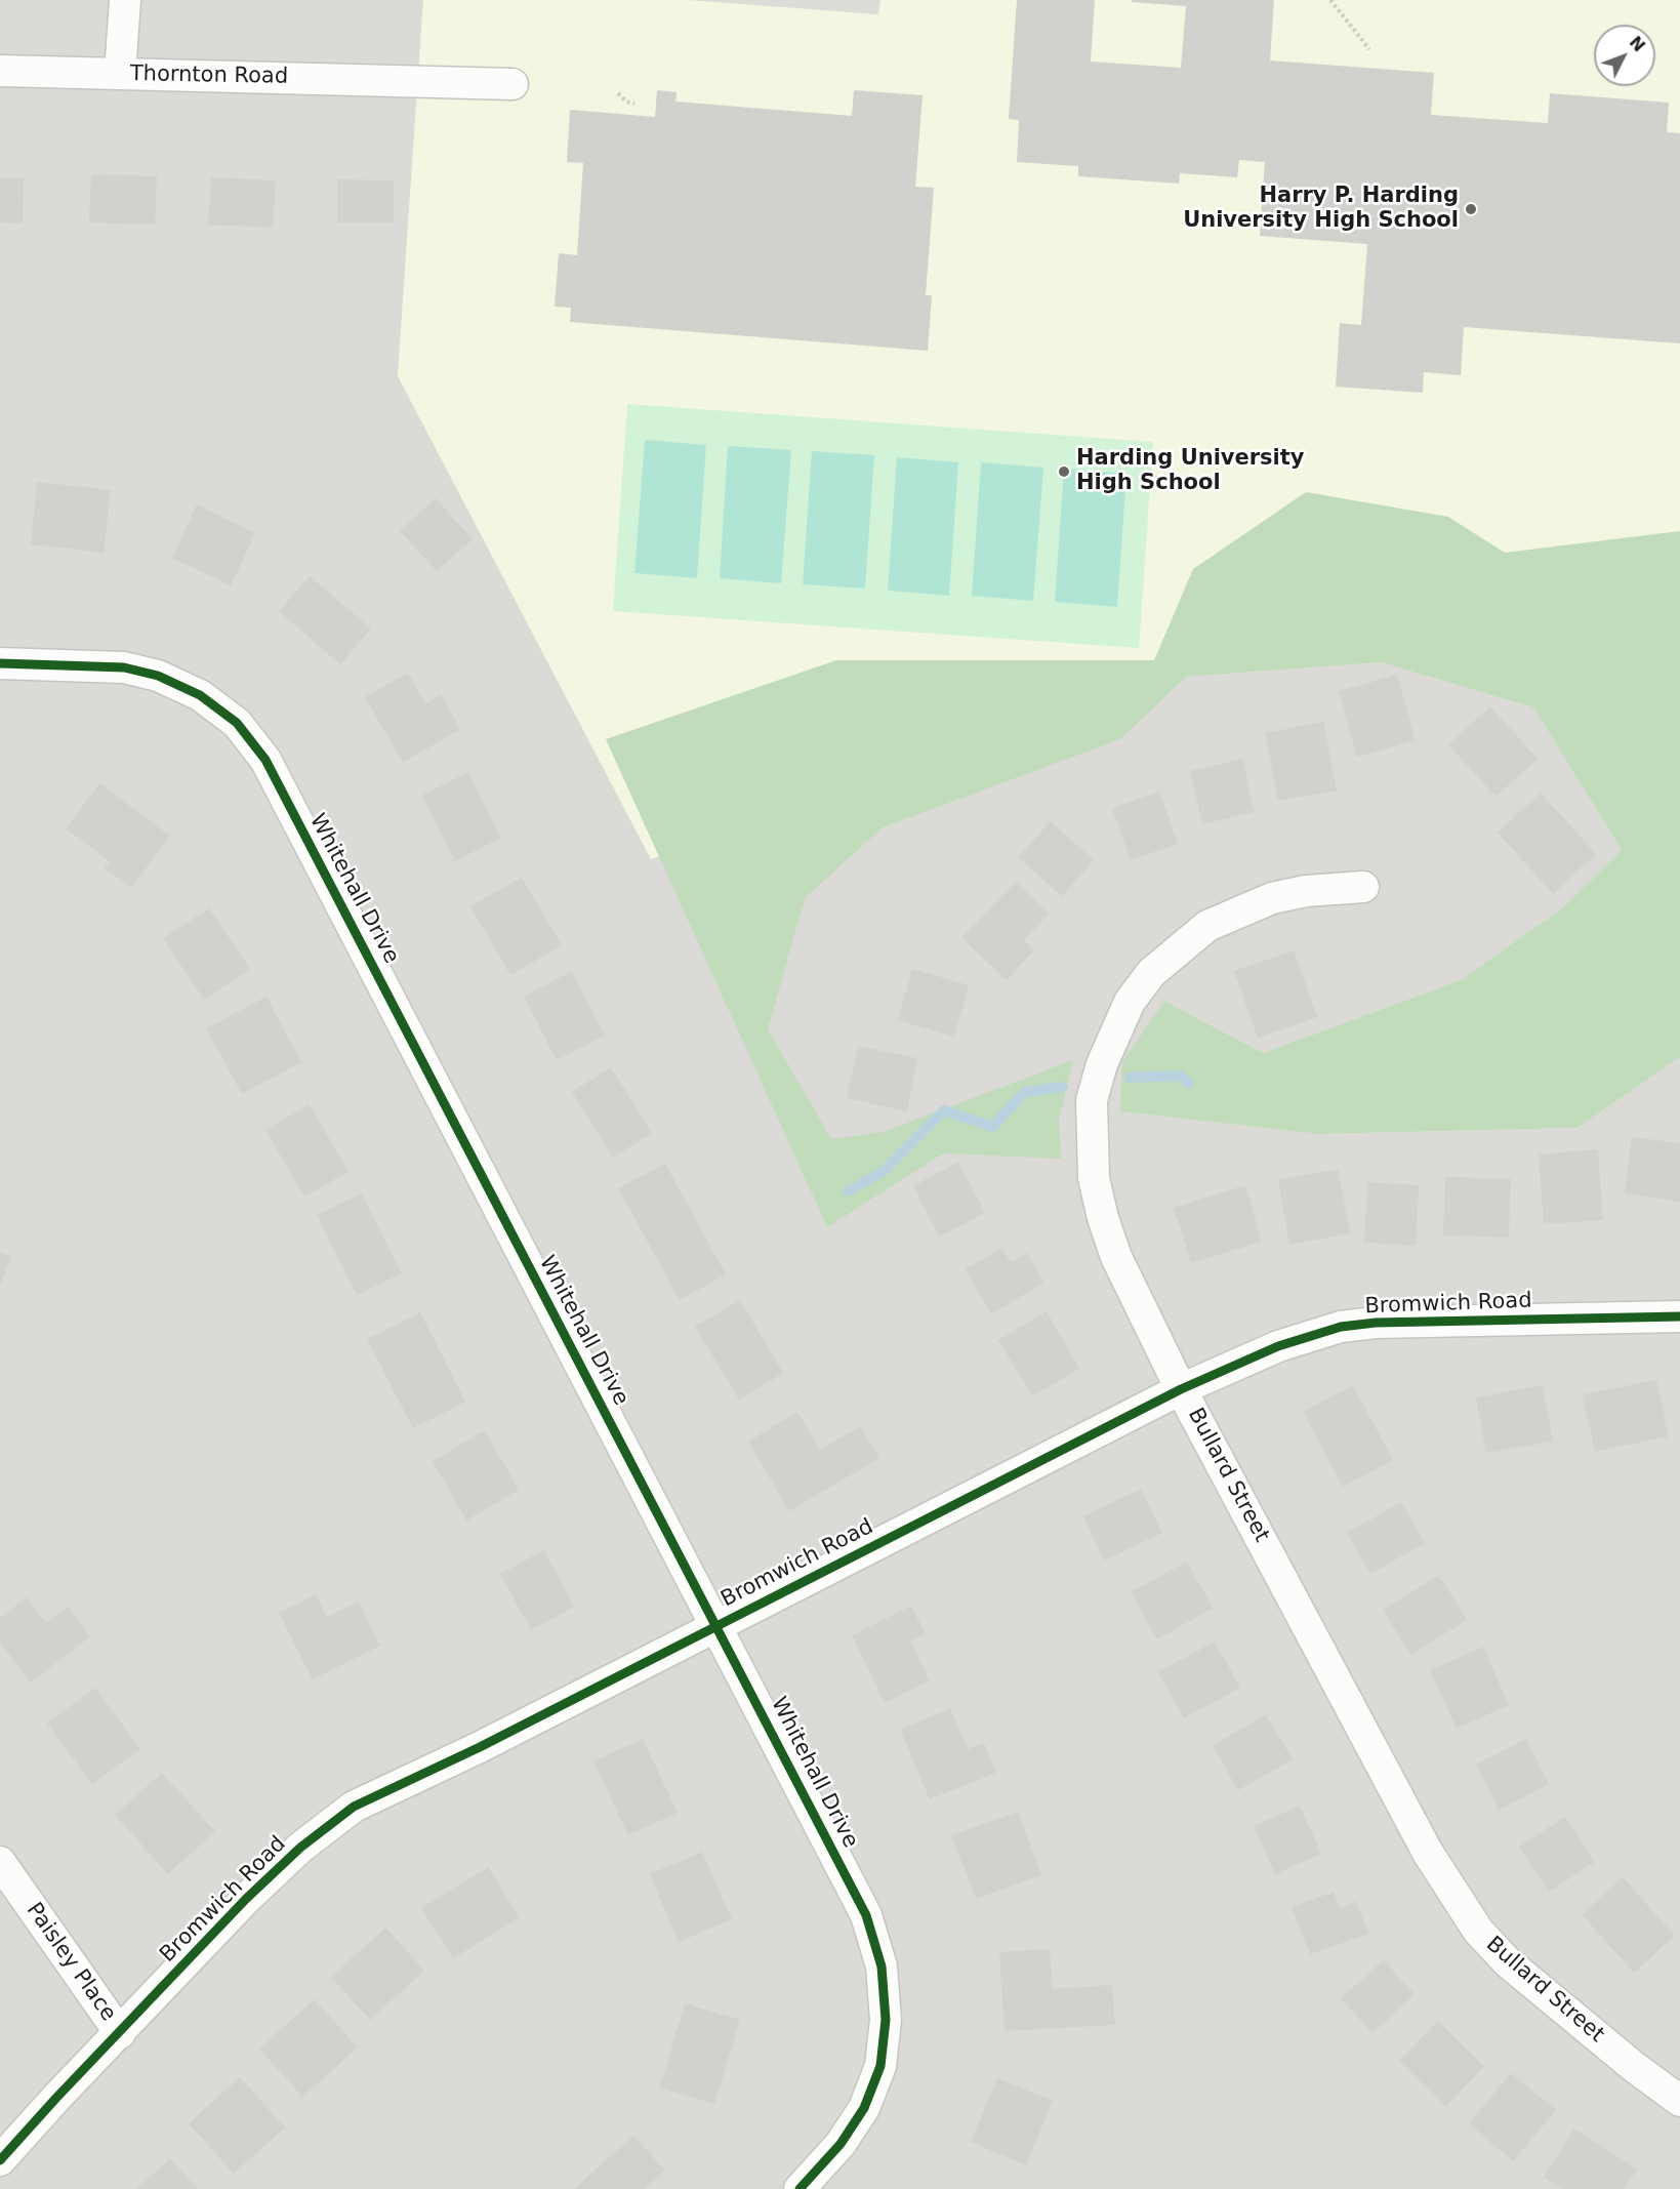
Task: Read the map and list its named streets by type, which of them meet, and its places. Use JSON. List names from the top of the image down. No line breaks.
{"streets":{"street":["Thornton Road","Whitehall Drive","Bromwich Road","Bullard Street","Paisley Place"]},"crossings":[["Whitehall Drive","Bromwich Road"],["Bromwich Road","Bullard Street"],["Bromwich Road","Paisley Place"]],"places":["Harry P. Harding University High School","Harding University High School"],"north":"top right"}
